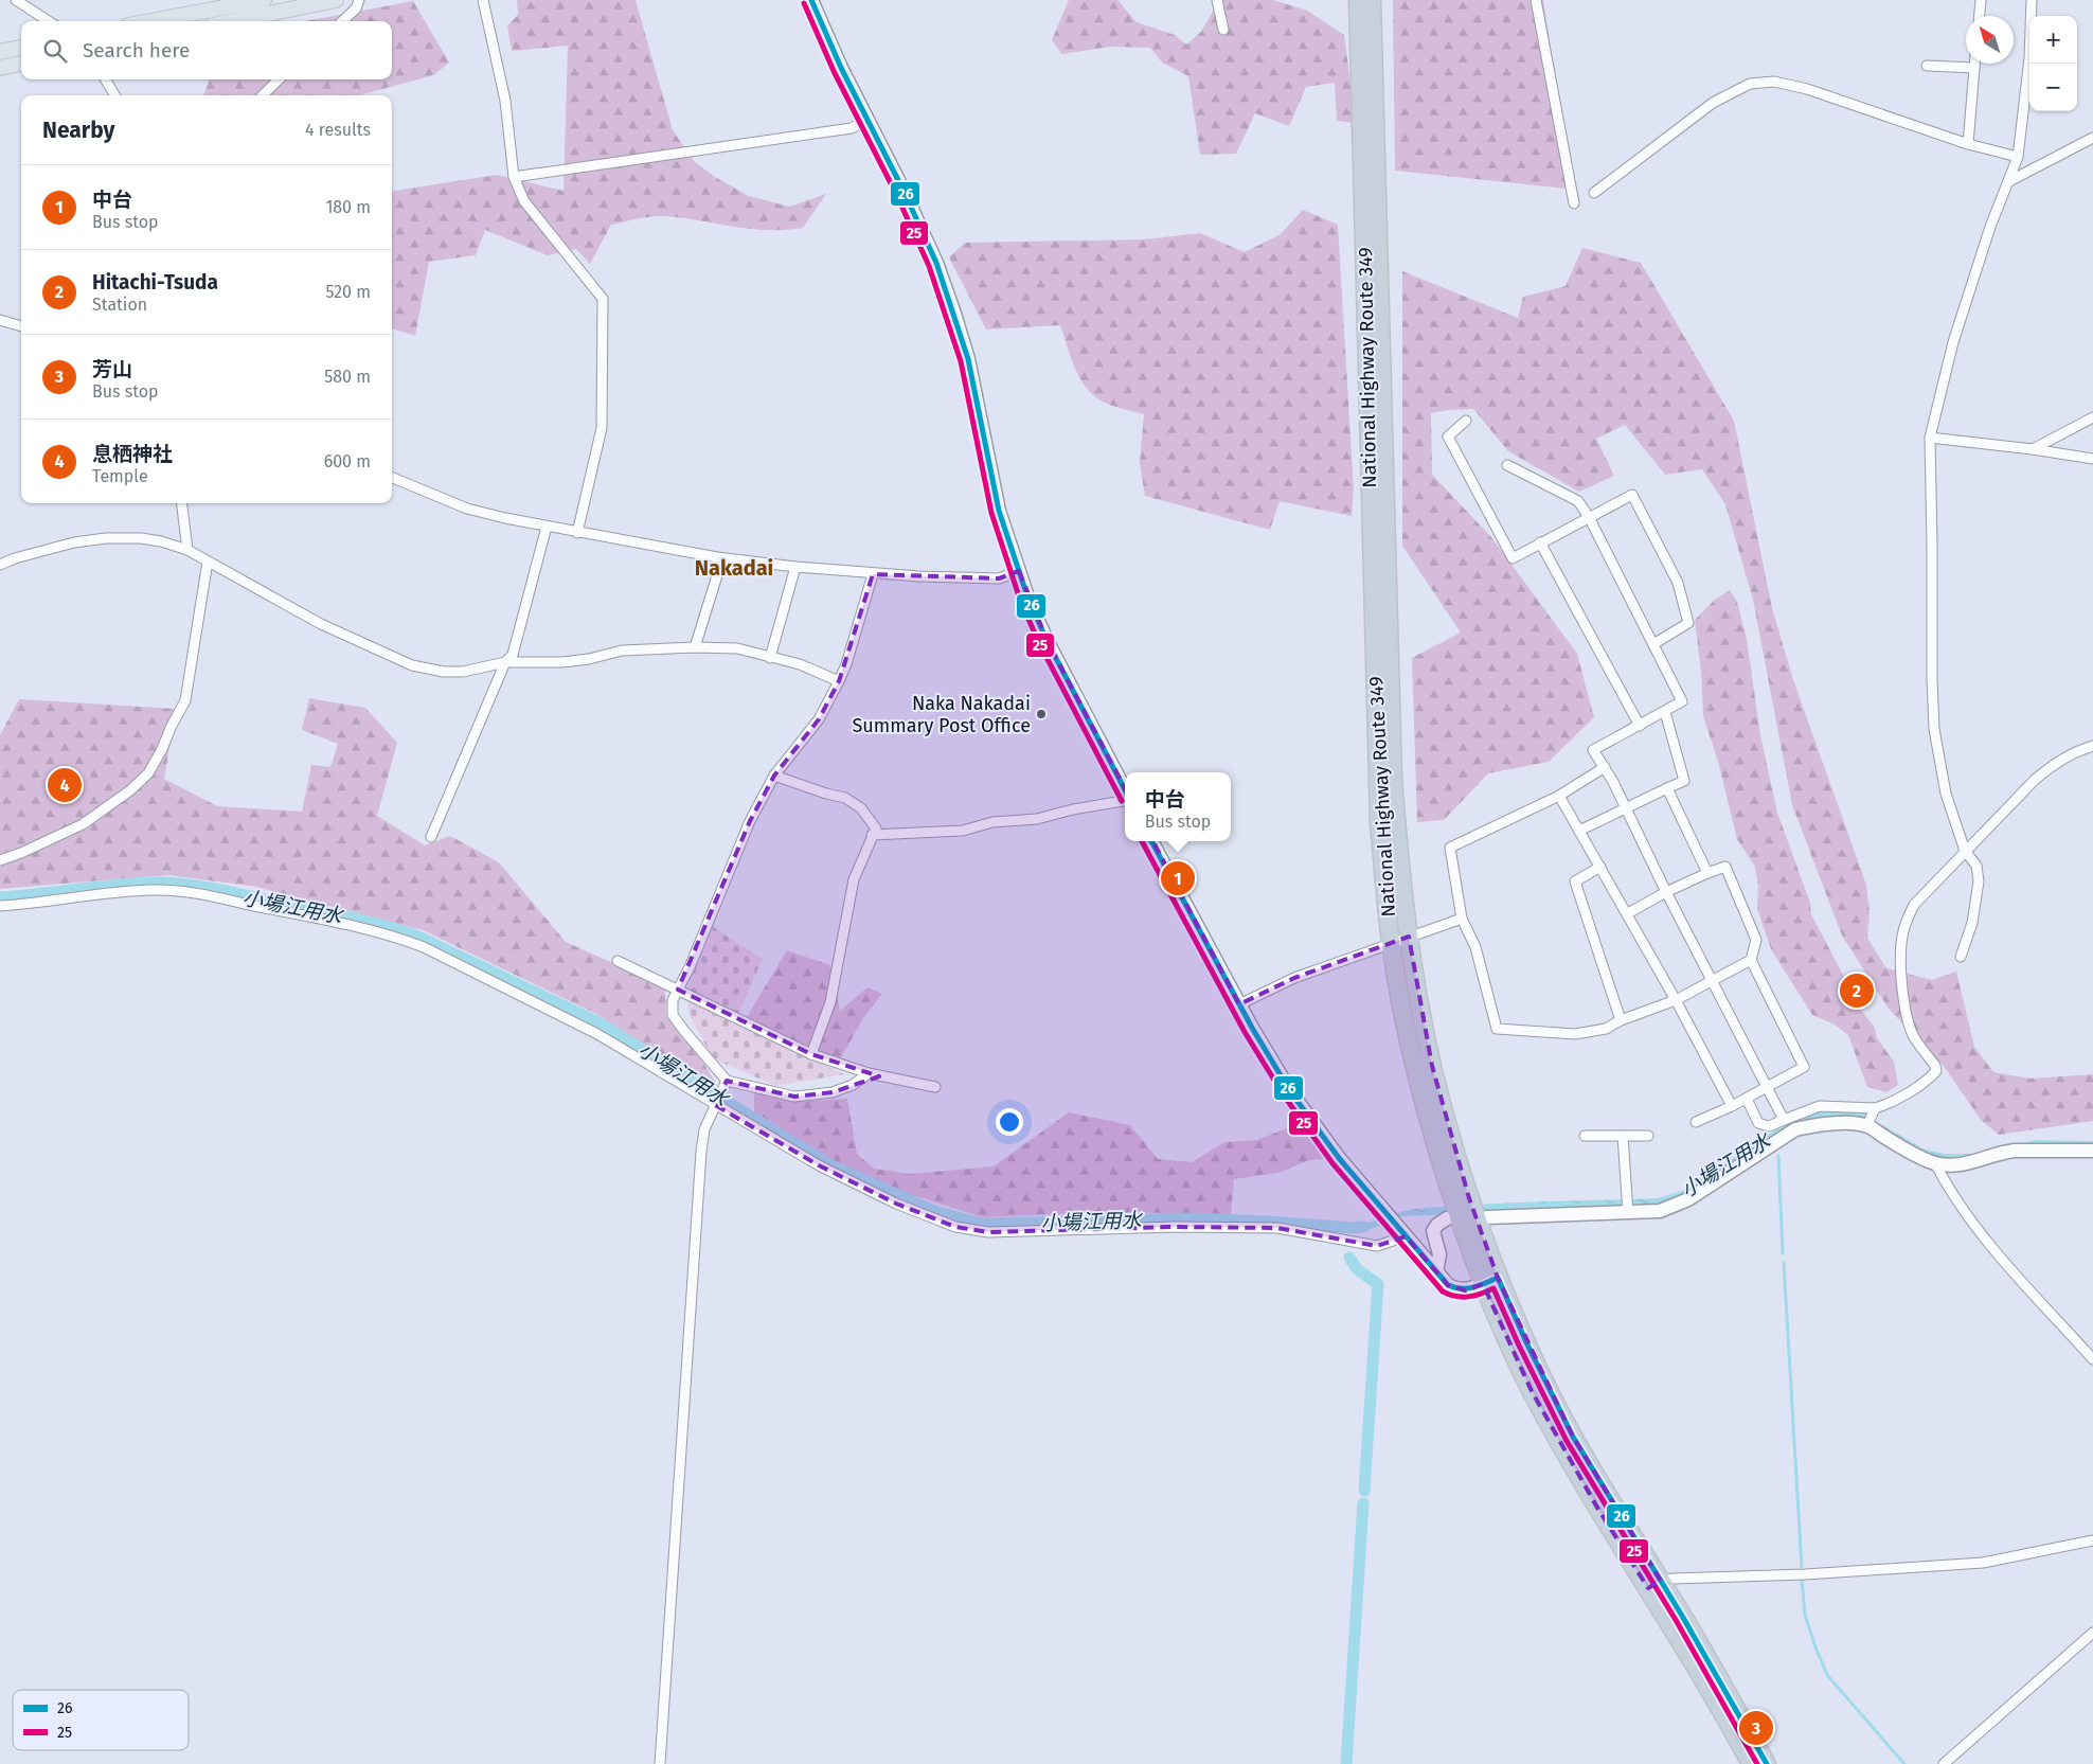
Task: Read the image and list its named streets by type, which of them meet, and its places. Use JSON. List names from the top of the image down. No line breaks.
{"streets":{"highway":["National Highway Route 349"]},"districts":["Nakadai"],"water":["小場江用水"],"places":["Naka Nakadai Summary Post Office"],"lines":["transit line 26","transit line 25"],"legend":["26","25"],"north":"top left","page":{"map_buttons":["+","−"],"search":"Search here","heading":["Nearby","4 results"],"list":[{"mark":"1","name":"中台","note":"Bus stop","value":"180 m"},{"mark":"2","name":"Hitachi-Tsuda","note":"Station","value":"520 m"},{"mark":"3","name":"芳山","note":"Bus stop","value":"580 m"},{"mark":"4","name":"息栖神社","note":"Temple","value":"600 m"}],"pins":["4","1","2","3"],"popup":["中台","Bus stop"]}}
